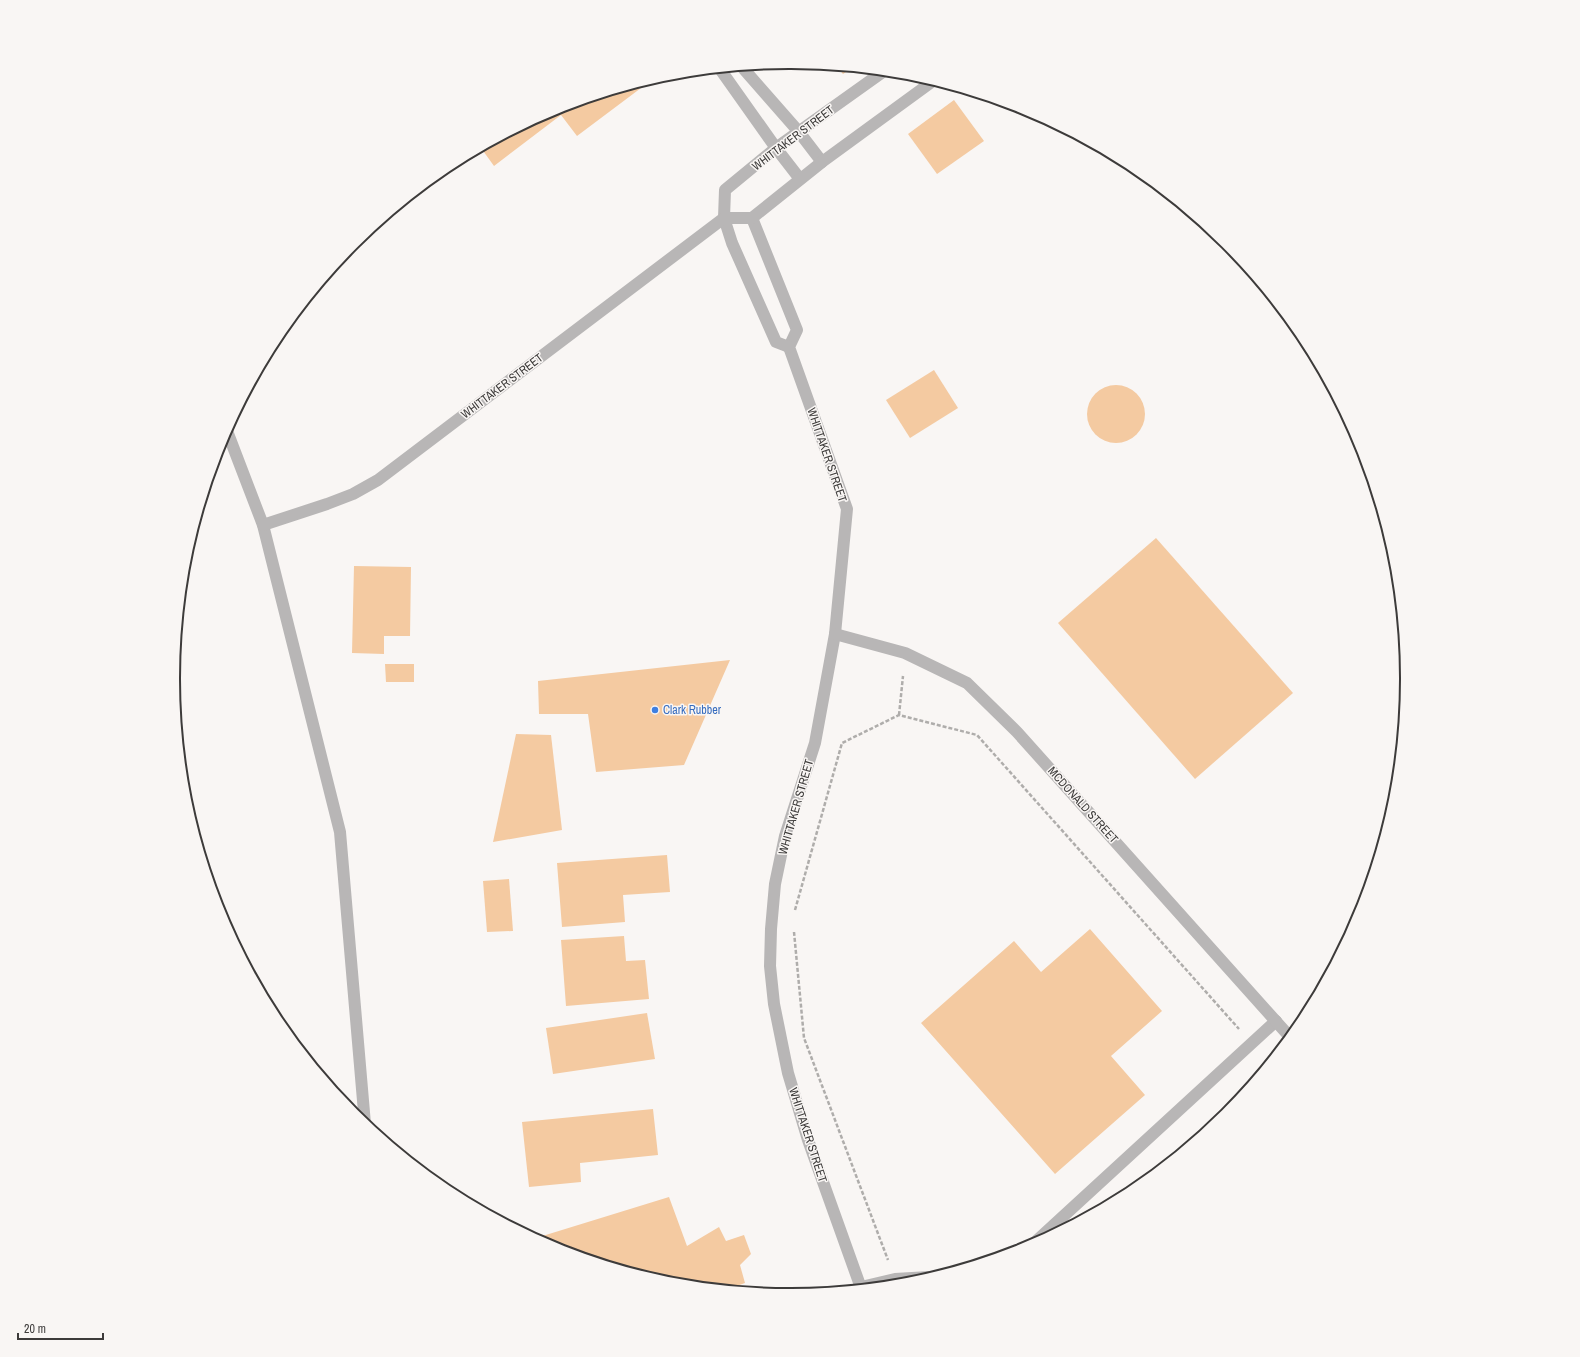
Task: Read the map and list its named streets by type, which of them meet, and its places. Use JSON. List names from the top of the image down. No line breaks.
{"streets":{"street":["WHITTAKER STREET","MCDONALD STREET"]},"crossings":[["WHITTAKER STREET","MCDONALD STREET"]],"places":["Clark Rubber"],"scale_bar":"20 m"}
